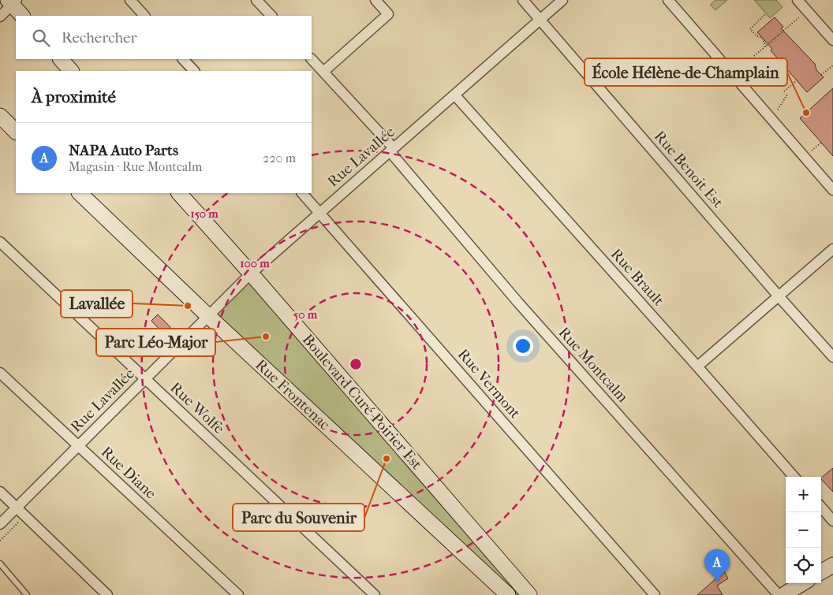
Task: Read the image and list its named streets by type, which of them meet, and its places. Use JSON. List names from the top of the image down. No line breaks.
{"streets":{"main road":["Rue Frontenac","Boulevard Curé-Poirier Est"],"street":["Rue Lavallée","Rue Benoit Est","Rue Brault","Rue Montcalm","Rue Vermont","Rue Wolfe","Rue Diane"]},"crossings":[["Rue Lavallée","Rue Benoit Est"],["Rue Lavallée","Rue Brault"],["Rue Lavallée","Rue Montcalm"],["Rue Lavallée","Rue Vermont"],["Rue Lavallée","Rue Frontenac"],["Rue Lavallée","Boulevard Curé-Poirier Est"],["Rue Lavallée","Rue Wolfe"],["Rue Lavallée","Rue Diane"]],"places":["École Hélène-de-Champlain","Lavallée","Parc Léo-Major","Parc du Souvenir"],"page":{"search":"Rechercher","heading":"À proximité","list":[{"mark":"A","name":"NAPA Auto Parts","note":"Magasin · Rue Montcalm","value":"220 m"}],"map_buttons":["+","−"],"pins":"A"},"rings":["150 m","100 m","50 m"]}
